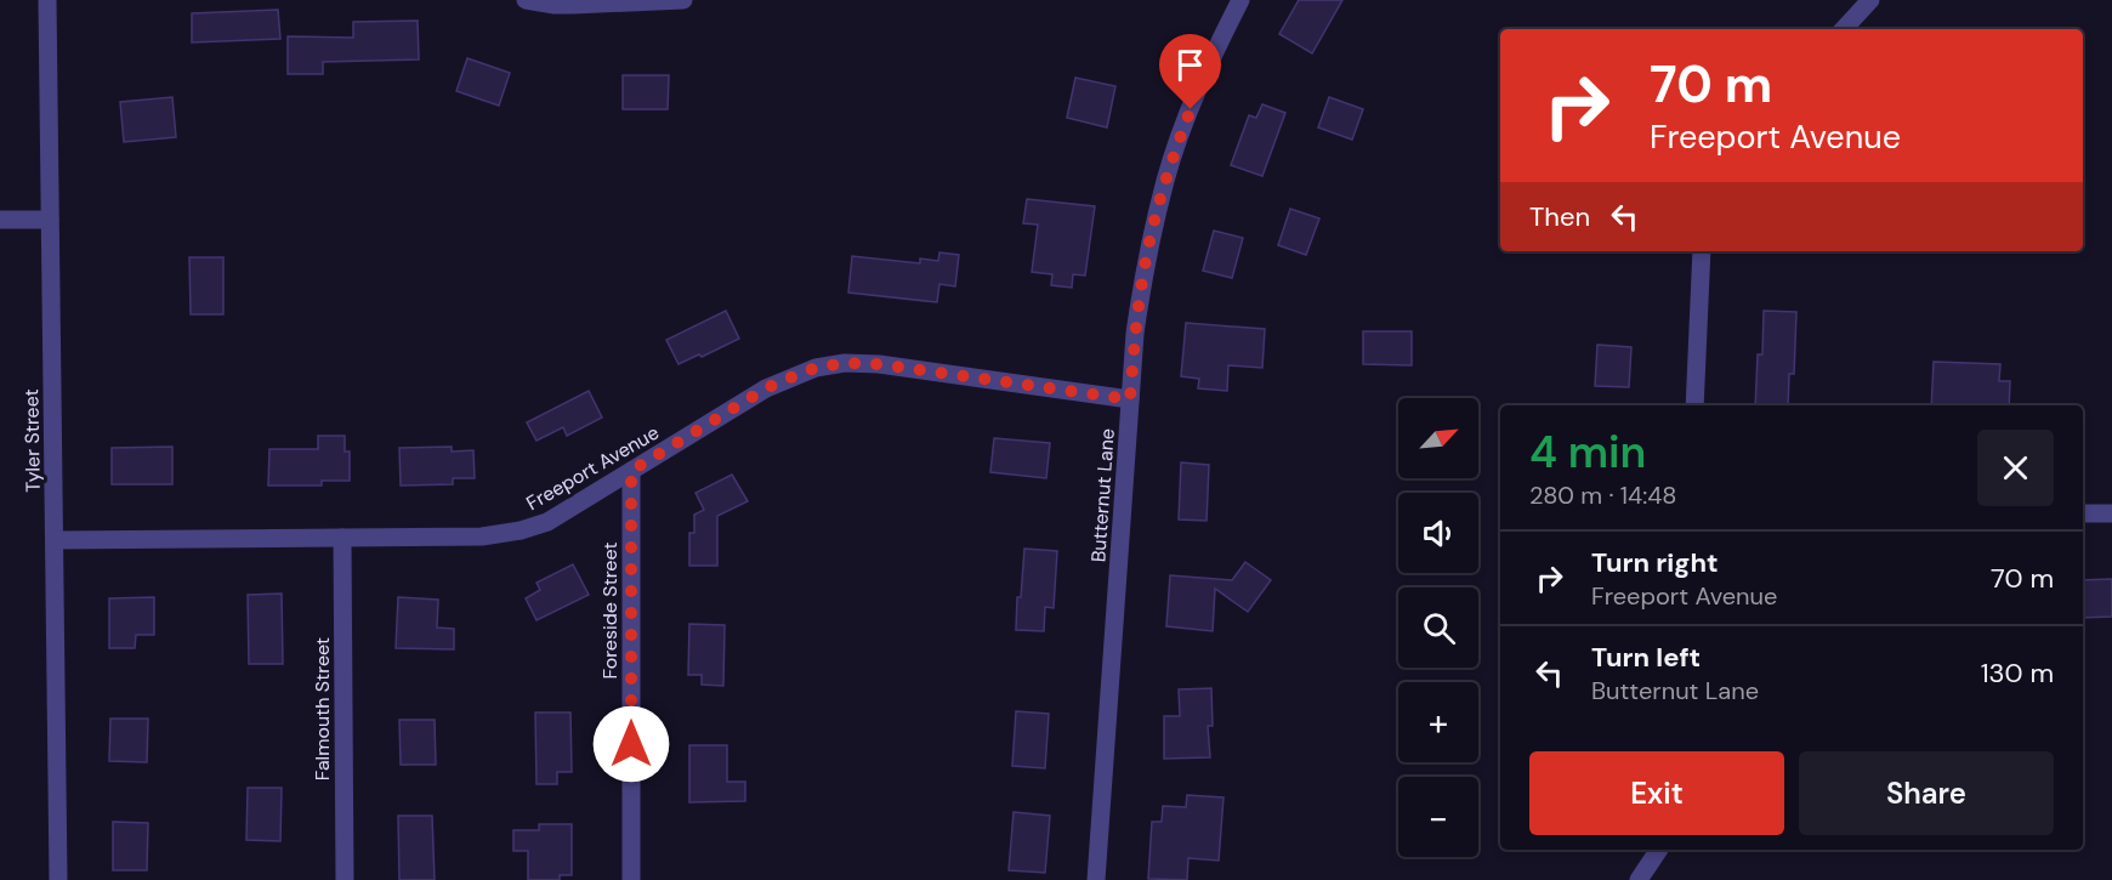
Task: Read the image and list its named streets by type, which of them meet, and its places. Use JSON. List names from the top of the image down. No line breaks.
{"streets":{"street":["Tyler Street","Freeport Avenue","Butternut Lane","Foreside Street","Falmouth Street"]},"crossings":[["Tyler Street","Freeport Avenue"],["Freeport Avenue","Butternut Lane"],["Freeport Avenue","Foreside Street"],["Freeport Avenue","Falmouth Street"]],"north":"top right","page":{"turn":["70 m","Freeport Avenue"],"then":"Then","map_buttons":["+","−"],"heading":["4 min","280 m · 14:48"],"list":[{"name":"Turn right","note":"Freeport Avenue","value":"70 m"},{"name":"Turn left","note":"Butternut Lane","value":"130 m"}],"buttons":["Exit","Share"]}}
